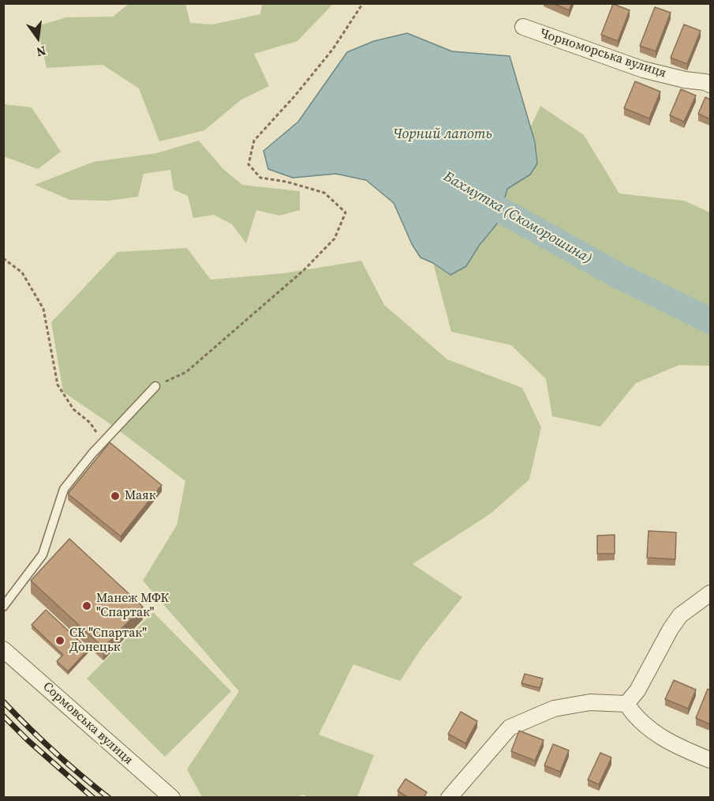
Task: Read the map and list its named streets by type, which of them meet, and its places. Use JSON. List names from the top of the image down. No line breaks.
{"streets":{"street":["Чорноморська вулиця","Сормовська вулиця"]},"water":["Чорний лапоть","Бахмутка (Скоморошина)"],"places":["Маяк","Манеж МФК \"Спартак\"","СК \"Спартак\" Донецьк"],"north":"bottom"}
